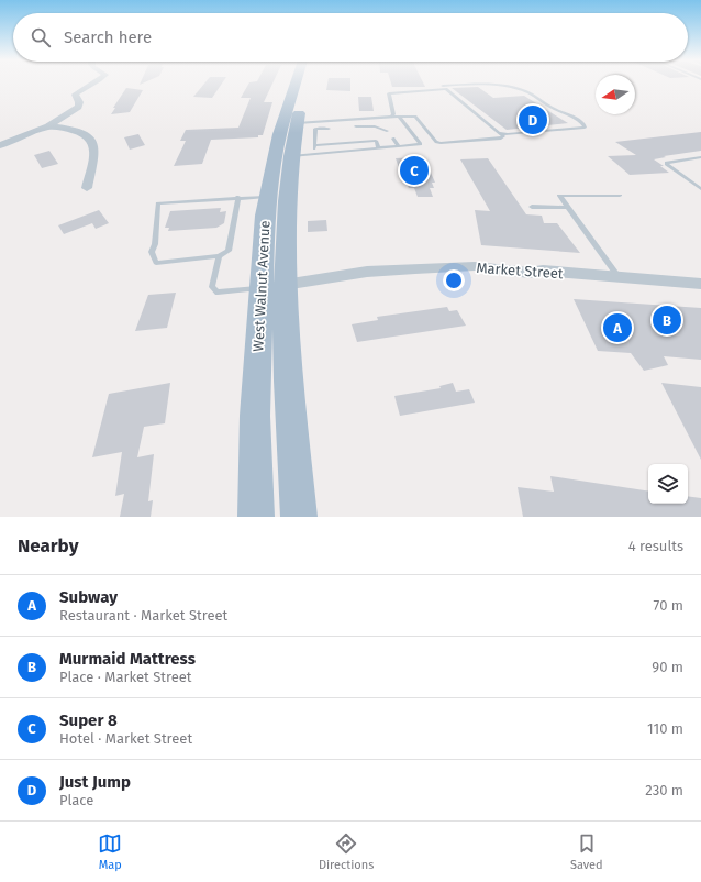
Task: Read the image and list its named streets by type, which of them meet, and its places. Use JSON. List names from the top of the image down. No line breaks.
{"streets":{"main road":["West Walnut Avenue"],"street":["Market Street"]},"crossings":[["Market Street","West Walnut Avenue"]],"north":"left","page":{"search":"Search here","pins":["D","C","B","A"],"heading":["Nearby","4 results"],"list":[{"mark":"A","name":"Subway","note":"Restaurant · Market Street","value":"70 m"},{"mark":"B","name":"Murmaid Mattress","note":"Place · Market Street","value":"90 m"},{"mark":"C","name":"Super 8","note":"Hotel · Market Street","value":"110 m"},{"mark":"D","name":"Just Jump","note":"Place","value":"230 m"}],"nav":["Map","Directions","Saved"]}}
